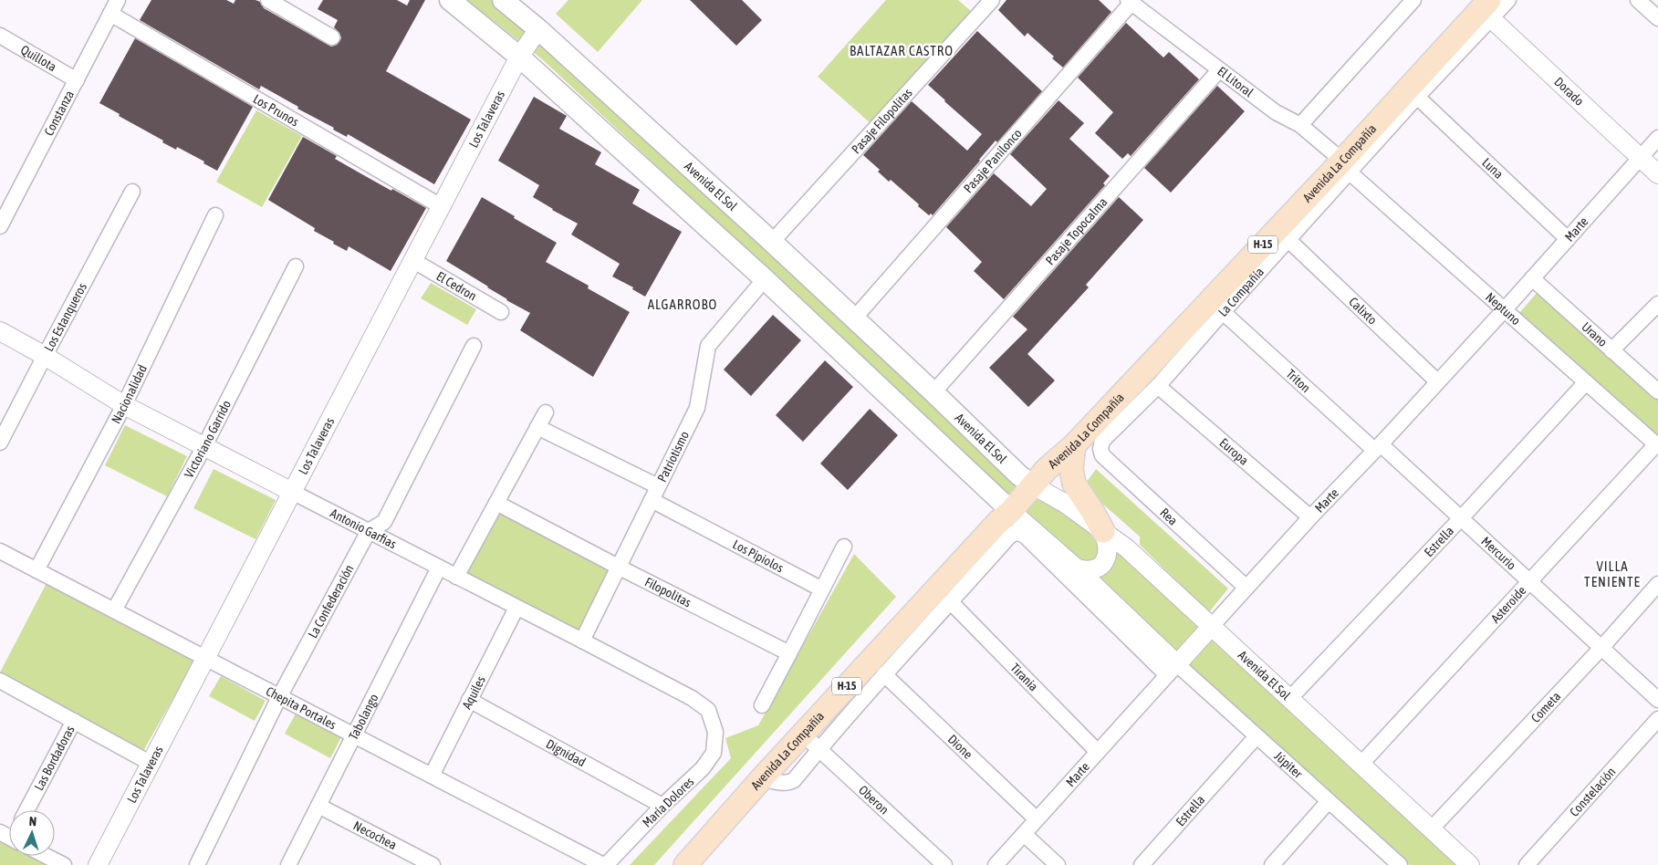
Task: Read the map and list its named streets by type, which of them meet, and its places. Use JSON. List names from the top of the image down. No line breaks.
{"streets":{"main road":["Avenida La Compañía","Avenida El Sol","H-15"],"street":["Quillota","El Litoral","Dorado","Los Prunos","Constanza","Los Talaveras","Pasaje Filopolitas","Pasaje Panilonco","Luna","Marte","Pasaje Topocalma","El Cedron","La Compañía","Neptuno","Calixto","Los Estanqueros","Urano","Triton","Nacionalidad","Victoriano Garrido","Europa","Patriotismo","Rea","Antonio Garfias","Estrella","Mercurio","Los Pipiolos","Filopolitas","La Confederación","Asteroide","Tirania","Aquiles","Cometa","Chepita Portales","Tabolango","Dione","Dignidad","Las Bordadoras","Júpiter","Constelación","Oberon","María Dolores","Necochea"]},"crossings":[["Quillota","Constanza"],["El Litoral","Pasaje Panilonco"],["El Litoral","Avenida La Compañía"],["El Litoral","Pasaje Topocalma"],["El Litoral","La Compañía"],["El Litoral","Neptuno"],["Dorado","Avenida La Compañía"],["Dorado","Marte"],["Dorado","La Compañía"],["Los Prunos","Constanza"],["Los Prunos","Los Talaveras"],["Los Talaveras","Avenida El Sol"],["Los Talaveras","El Cedron"],["Los Talaveras","Antonio Garfias"],["Los Talaveras","Chepita Portales"],["Pasaje Filopolitas","Avenida El Sol"],["Pasaje Panilonco","Avenida El Sol"],["Avenida La Compañía","Avenida El Sol"],["Avenida La Compañía","La Compañía"],["Avenida La Compañía","Neptuno"],["Avenida La Compañía","Júpiter"],["Avenida La Compañía","Oberon"],["Luna","Marte"],["Luna","La Compañía"],["Avenida El Sol","Marte"],["Avenida El Sol","Pasaje Topocalma"],["Avenida El Sol","Estrella"],["Avenida El Sol","Asteroide"],["Avenida El Sol","Cometa"],["Marte","Neptuno"],["Marte","Calixto"],["Marte","Urano"],["Marte","Triton"],["Marte","Europa"],["Marte","Rea"],["Marte","Mercurio"],["Marte","Tirania"],["Marte","Dione"],["Marte","Júpiter"],["La Compañía","Neptuno"],["La Compañía","Calixto"],["La Compañía","Triton"],["La Compañía","Europa"],["La Compañía","Rea"],["Neptuno","Estrella"],["Neptuno","Asteroide"],["Los Estanqueros","Antonio Garfias"],["Triton","Mercurio"],["Nacionalidad","Antonio Garfias"],["Nacionalidad","Chepita Portales"],["Victoriano Garrido","Antonio Garfias"],["Victoriano Garrido","Chepita Portales"],["Patriotismo","Antonio Garfias"],["Patriotismo","Los Pipiolos"],["Patriotismo","Filopolitas"],["Antonio Garfias","La Confederación"],["Antonio Garfias","Aquiles"],["Antonio Garfias","Tabolango"],["Antonio Garfias","María Dolores"],["Estrella","Mercurio"],["Estrella","Júpiter"],["Mercurio","Asteroide"],["Mercurio","Cometa"],["La Confederación","Chepita Portales"],["Tirania","Júpiter"],["Aquiles","Chepita Portales"],["Aquiles","Dignidad"],["Chepita Portales","Tabolango"],["Chepita Portales","María Dolores"],["Tabolango","Necochea"],["Dione","Júpiter"],["Dignidad","María Dolores"],["Júpiter","Oberon"]],"districts":["BALTAZAR CASTRO","ALGARROBO","VILLA TENIENTE"],"north":"top"}
